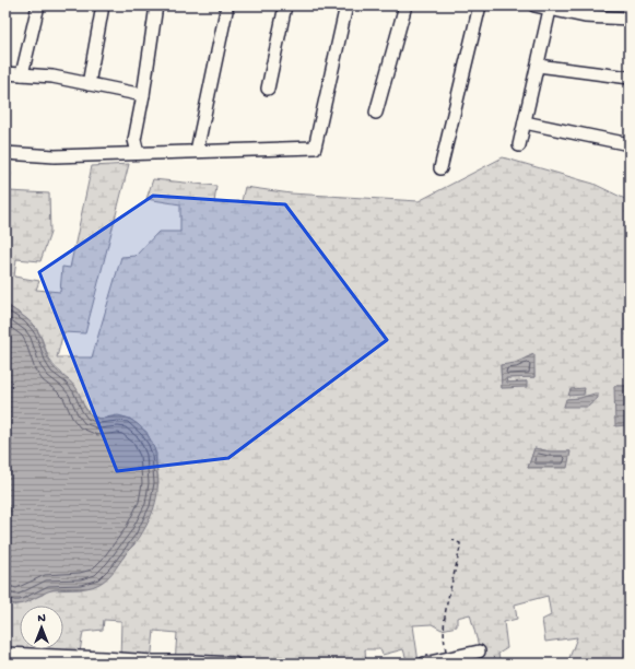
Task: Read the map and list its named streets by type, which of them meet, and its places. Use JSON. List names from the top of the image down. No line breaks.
{"north":"top"}
